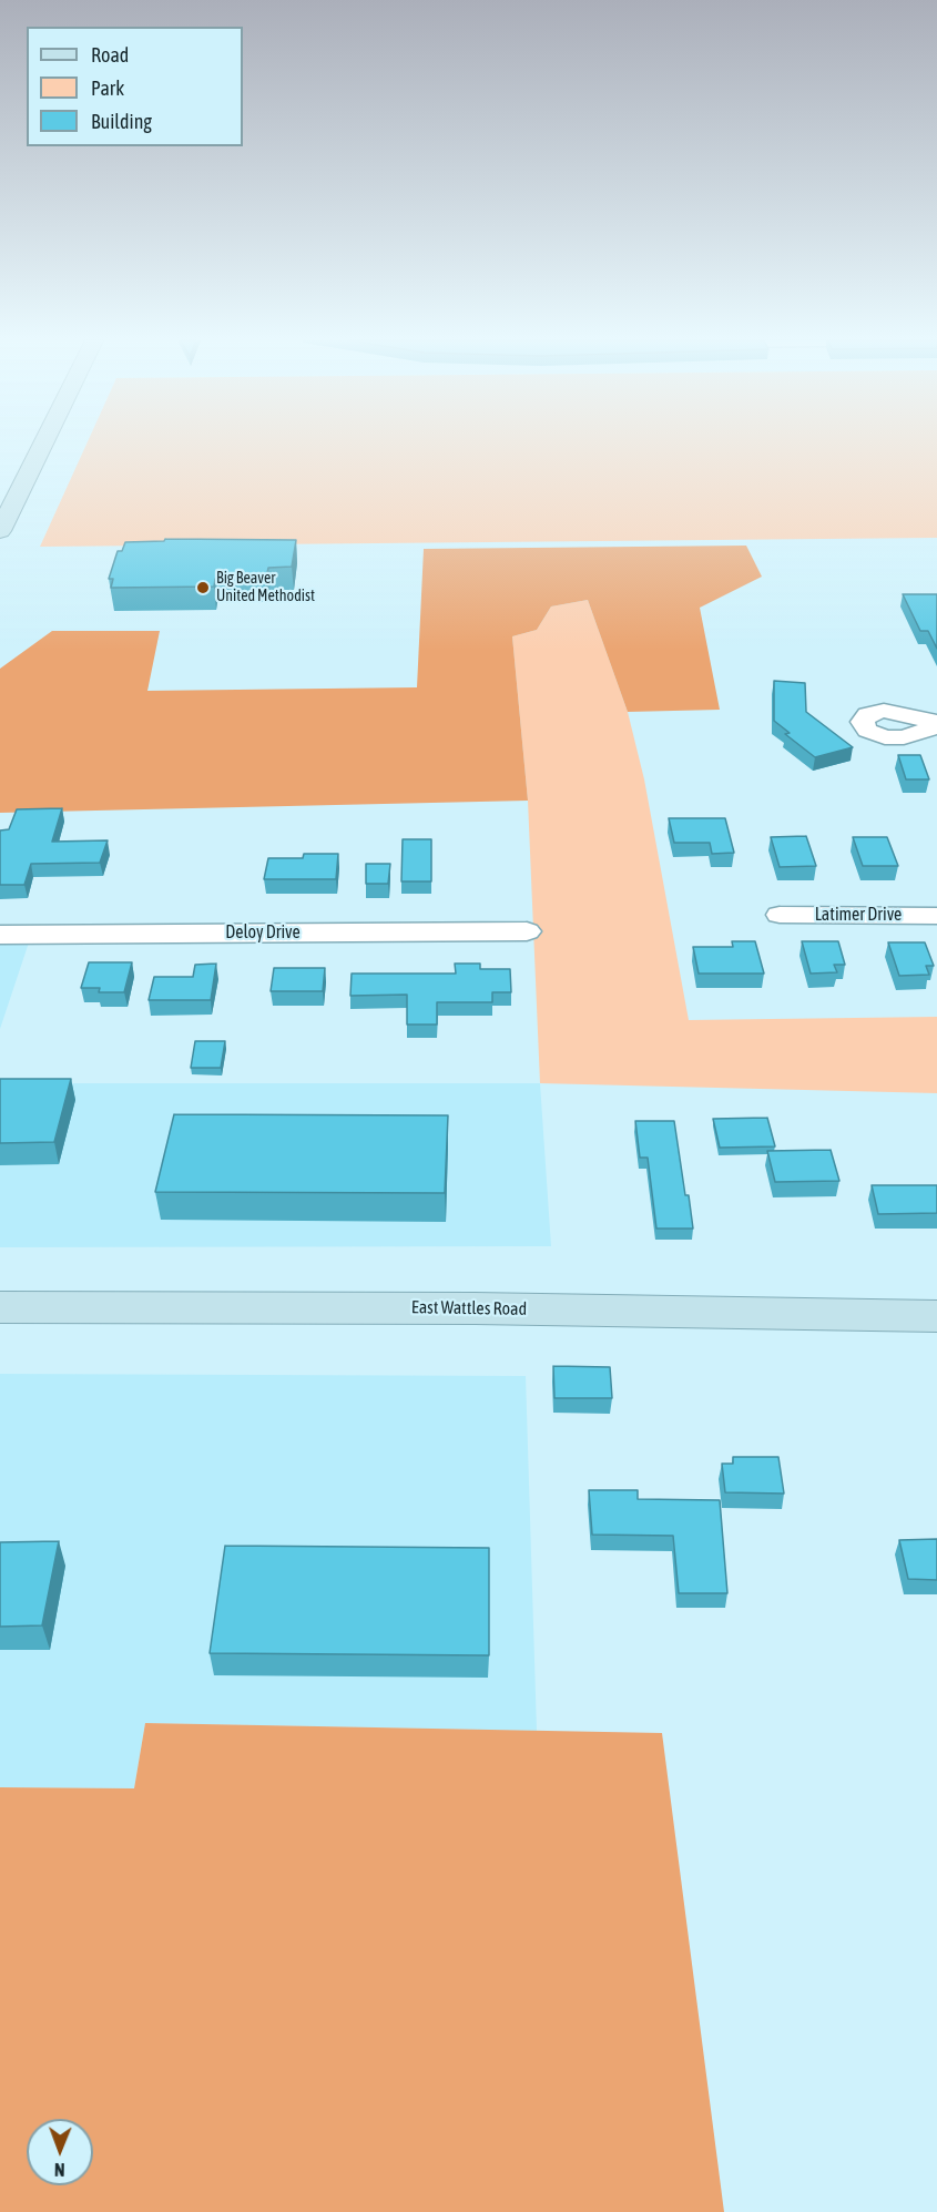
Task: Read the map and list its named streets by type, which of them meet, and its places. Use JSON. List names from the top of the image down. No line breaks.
{"streets":{"main road":["East Wattles Road"],"street":["Latimer Drive","Deloy Drive"]},"places":["Big Beaver United Methodist"],"legend":["Road","Park","Building"],"north":"bottom"}
